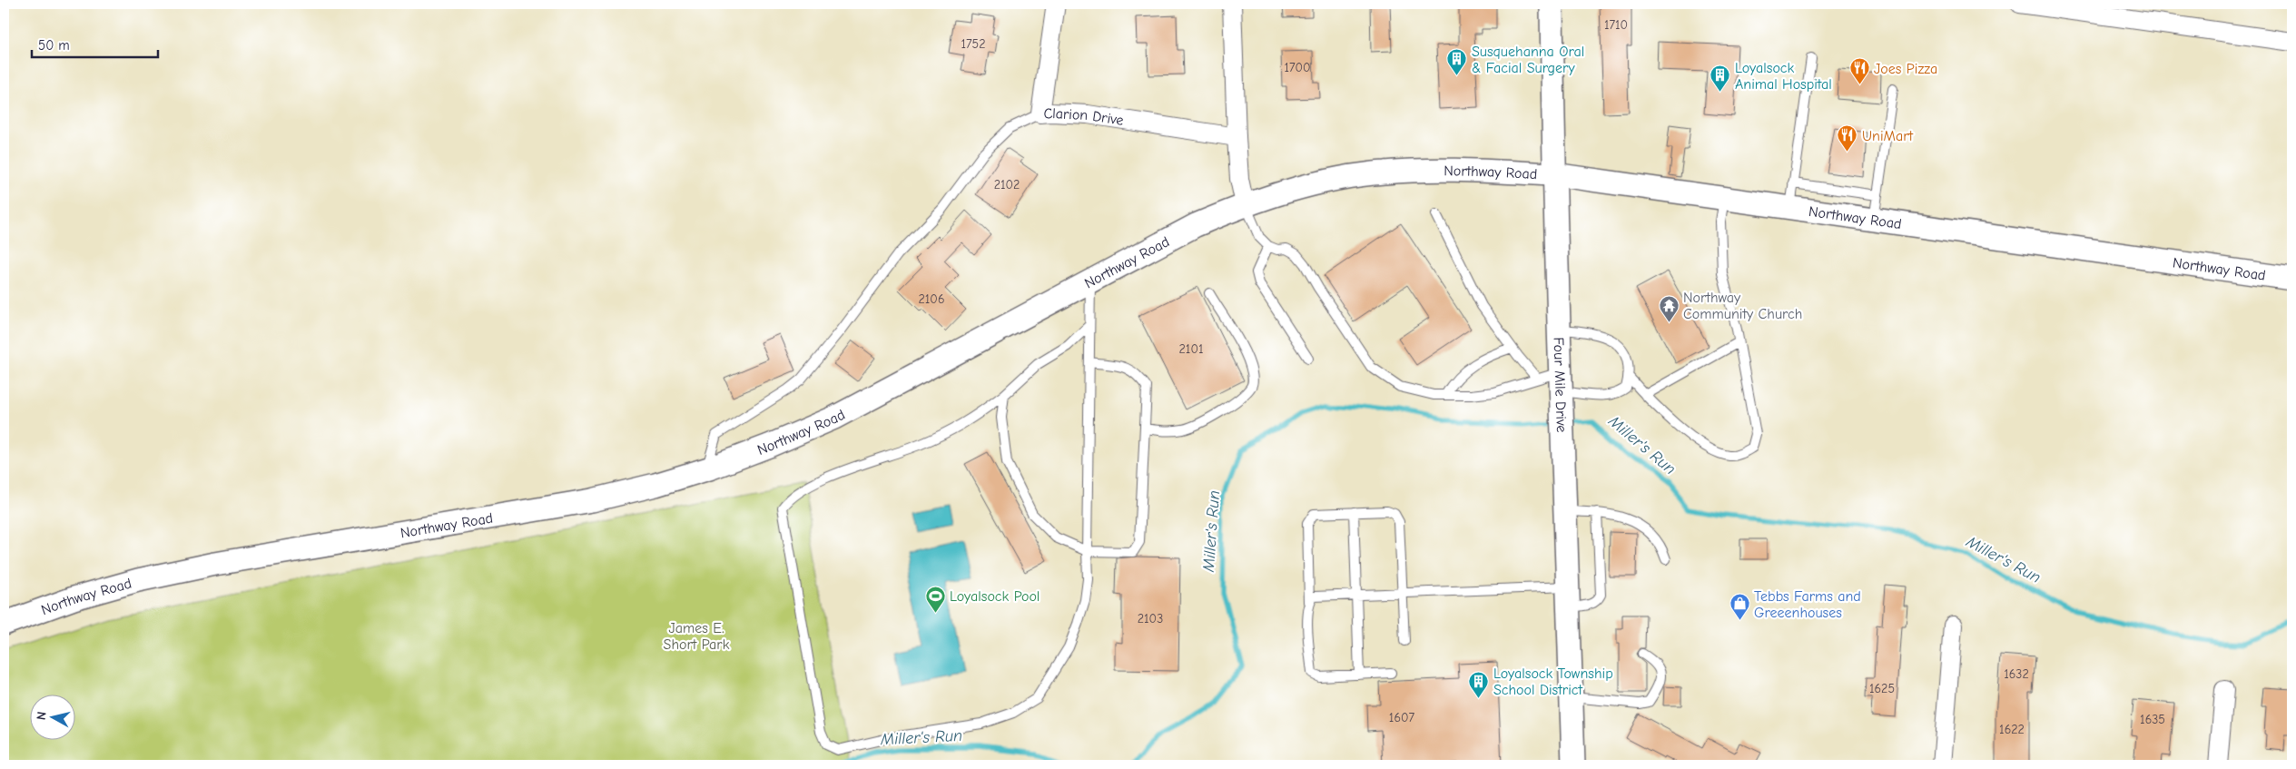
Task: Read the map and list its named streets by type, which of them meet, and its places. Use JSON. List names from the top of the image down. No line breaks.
{"streets":{"street":["Clarion Drive","Northway Road","Four Mile Drive"]},"crossings":[["Northway Road","Four Mile Drive"]],"water":["Miller's Run"],"parks":["James E. Short Park"],"places":{"building":["Susquehanna Oral & Facial Surgery","Loyalsock Animal Hospital","Loyalsock Township School District"],"restaurant":["Joes Pizza","UniMart"],"temple":["Northway Community Church"],"sports":["Loyalsock Pool"],"shop":["Tebbs Farms and Greeenhouses"]},"house_numbers":["1710","1752","1700","2102","2106","2101","2103","1632","1625","1607","1635","1622"],"scale_bar":"50 m","north":"left"}
